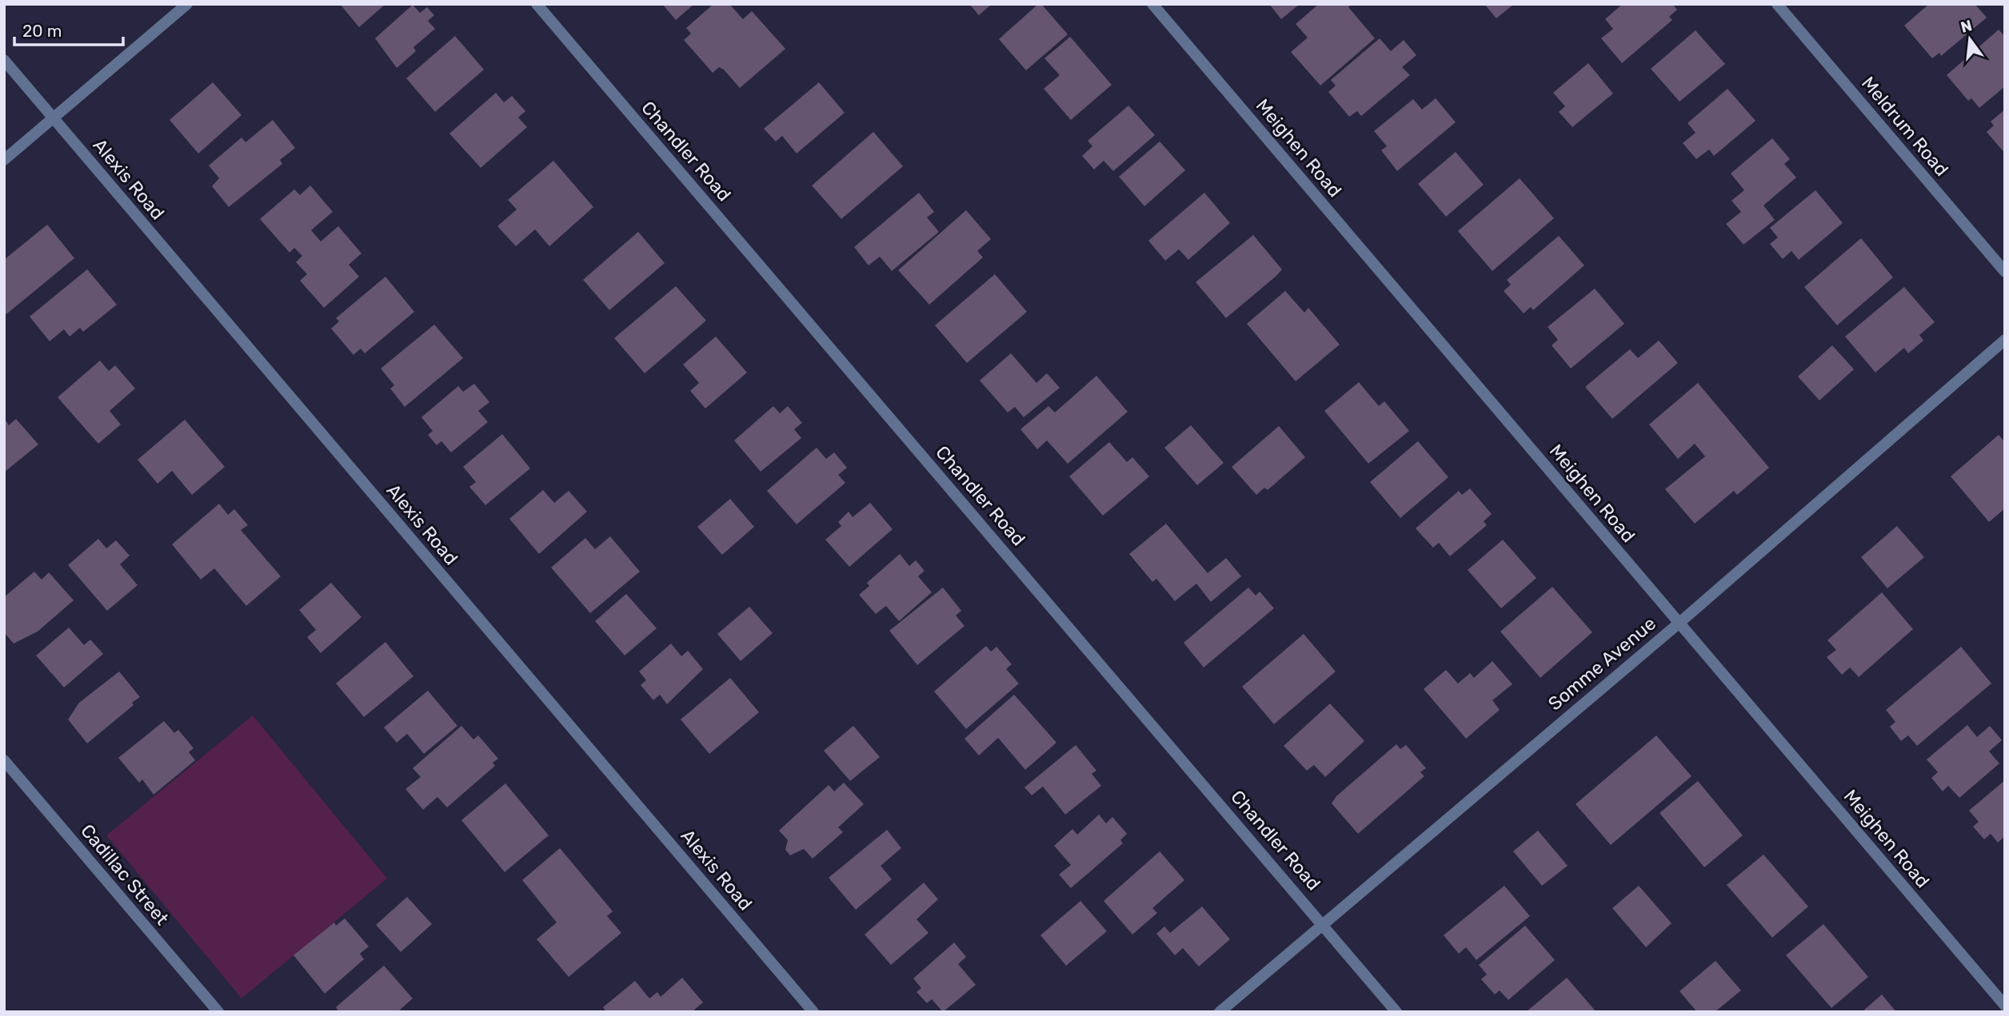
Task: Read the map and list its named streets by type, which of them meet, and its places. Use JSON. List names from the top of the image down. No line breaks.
{"streets":{"street":["Meldrum Road","Meighen Road","Chandler Road","Alexis Road","Somme Avenue","Cadillac Street"]},"crossings":[["Meighen Road","Somme Avenue"],["Chandler Road","Somme Avenue"]],"scale_bar":"20 m","north":"top"}
